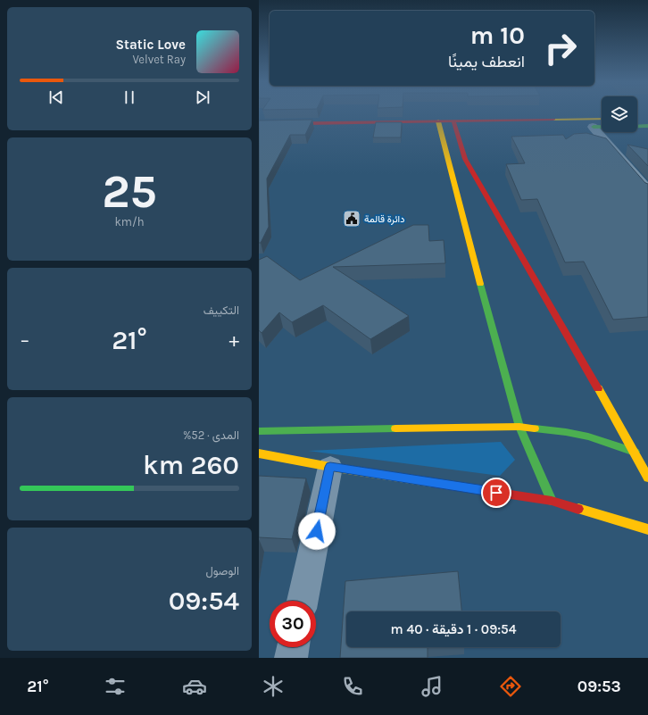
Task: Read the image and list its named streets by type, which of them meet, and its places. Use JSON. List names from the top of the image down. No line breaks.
{"places":{"public building":["دائرة قالمة"]},"page":{"turn":["10 m","انعطف يمينًا"],"song":["Static Love","Velvet Ray"],"tile":[["25","km/h"],"التكييف",["المدى · 52%","260 km"],["الوصول","09:54"]],"heat":["−","21°","+"],"limit":"30","trip":"09:54 · 1 دقيقة · 40 m","tabs":["09:53","21°"]}}
